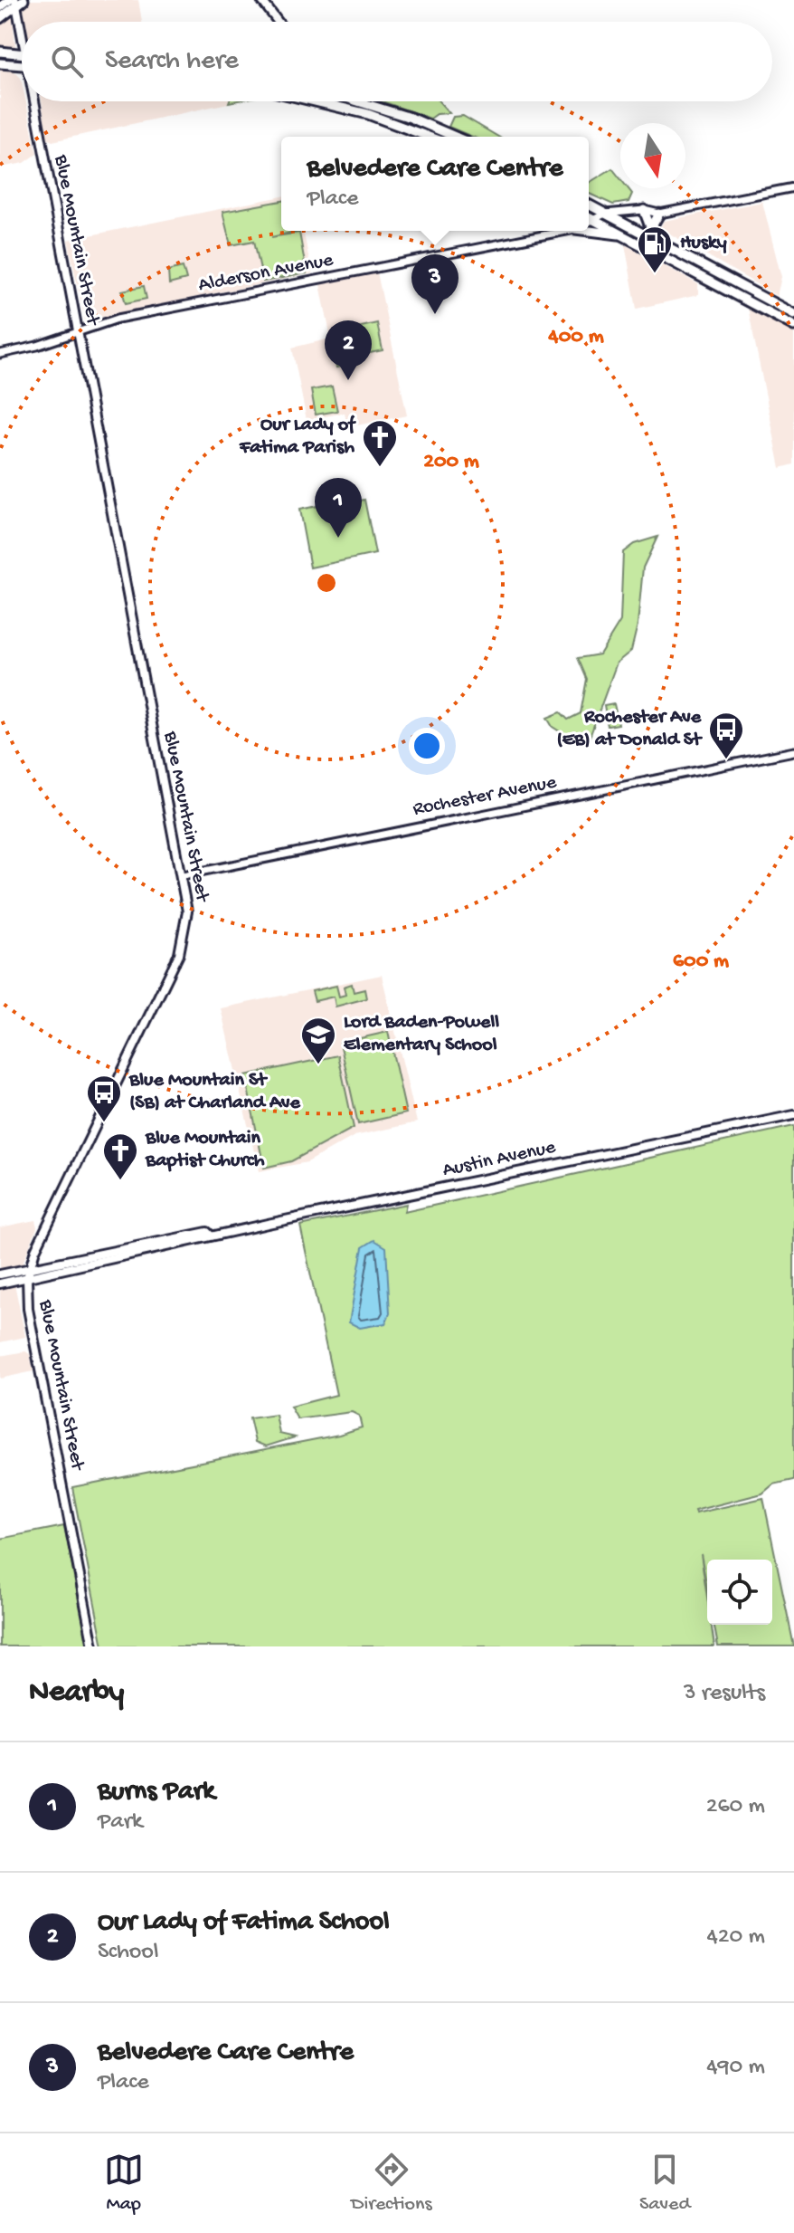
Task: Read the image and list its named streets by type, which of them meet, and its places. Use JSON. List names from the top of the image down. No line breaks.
{"streets":{"main road":["Blue Mountain Street","Austin Avenue"],"street":["Alderson Avenue","Rochester Avenue"]},"crossings":[["Blue Mountain Street","Alderson Avenue"],["Blue Mountain Street","Rochester Avenue"],["Blue Mountain Street","Austin Avenue"]],"places":{"fuel station":["Husky"],"church":["Our Lady of Fatima Parish","Blue Mountain Baptist Church"],"bus stop":["Rochester Ave (EB) at Donald St","Blue Mountain St (SB) at Charland Ave"],"school or university":["Lord Baden-Powell Elementary School"]},"north":"bottom","page":{"search":"Search here","popup":["Belvedere Care Centre","Place"],"pins":["3","2","1"],"heading":["Nearby","3 results"],"list":[{"mark":"1","name":"Burns Park","note":"Park","value":"260 m"},{"mark":"2","name":"Our Lady of Fatima School","note":"School","value":"420 m"},{"mark":"3","name":"Belvedere Care Centre","note":"Place","value":"490 m"}],"nav":["Map","Directions","Saved"]},"rings":["400 m","200 m","600 m"]}
